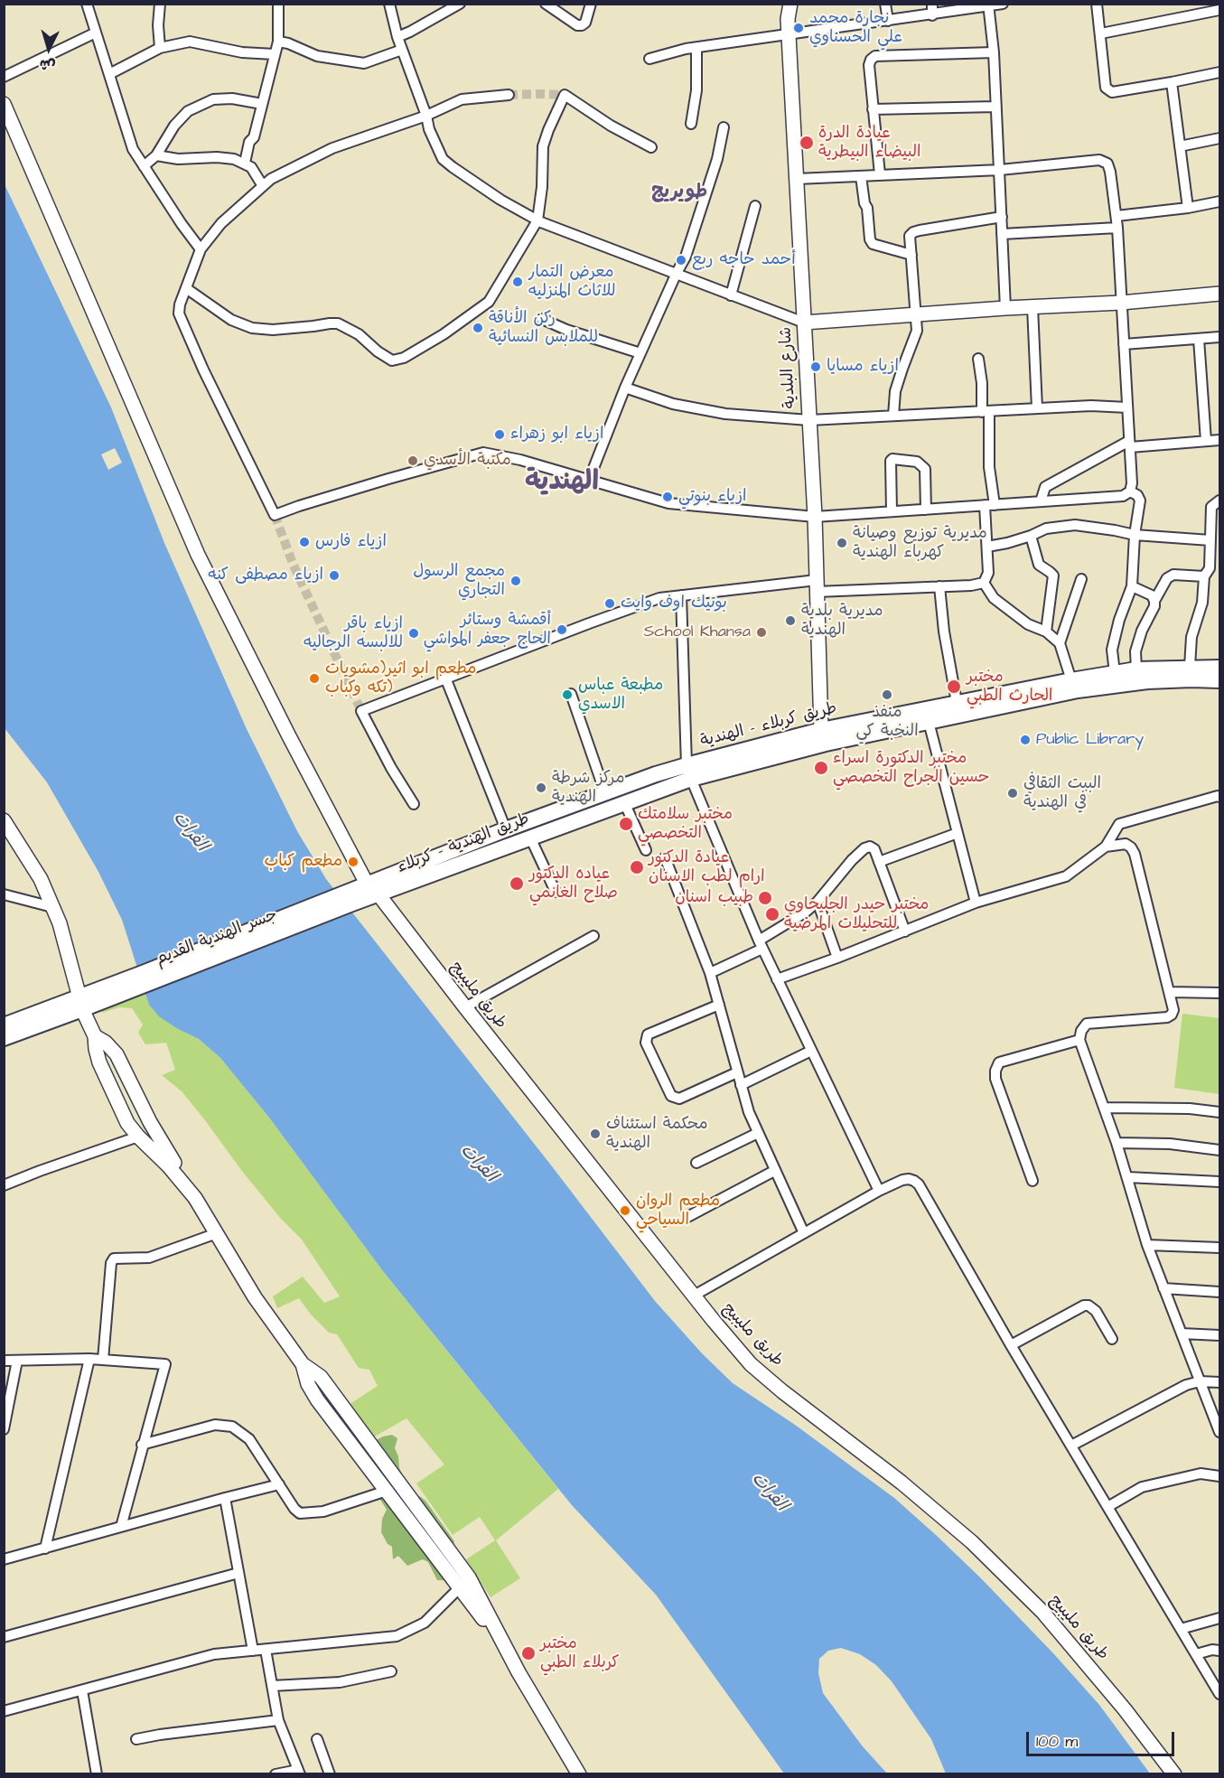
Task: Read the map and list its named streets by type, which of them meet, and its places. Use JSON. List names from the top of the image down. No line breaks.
{"streets":{"main road":["طريق كربلاء - الهندية","طريق الهندية - كربلاء","جسر الهندية القديم"],"street":["شارع البلدية","طريق مليبيج"]},"crossings":[["شارع البلدية","طريق كربلاء - الهندية"],["طريق كربلاء - الهندية","طريق الهندية - كربلاء"],["طريق كربلاء - الهندية","جسر الهندية القديم"],["طريق كربلاء - الهندية","طريق مليبيج"],["طريق الهندية - كربلاء","طريق مليبيج"]],"districts":["طويريج","الهندية"],"water":["الفرات"],"places":["نجارة محمد علي الحسناوي","عيادة الدرة البيضاء البيطرية","أحمد حاجه ربع","معرض التمار للاثاث المنزليه","ركن الأناقة للملابس النسائية","ازياء مسايا","ازياء ابو زهراء","مكتبة الأسدي","ازياء بنوتي","ازياء فارس","مديرية توزيع وصيانة كهرباء الهندية","ازياء مصطفى كنه","مجمع الرسول التجاري","بوتيك اوف وايت","مديرية بلدية الهندية","أقمشة وستائر الحاج جعفر المواشي","School Khansa","ازياء باقر للالبسه الرجاليه","مطعم ابو اثير(مشويات تكه وكباب)","مختبر الحارث الطبي","مطبعة عباس الاسدي","منفذ النخبة كي","Public Library","مختبر الدكتورة اسراء حسين الجراح التخصصي","مركز شرطة الهندية","البيت الثقافي في الهندية","مختبر سلامتك التخصصي","مطعم كباب","عيادة الدكتور ارام لطب الاسنان","عياده الدكتور صلاح الغانمي","طبيب اسنان","مختبر حيدر الجليحاوي للتحليلات المرضية","محكمة استئناف الهندية","مطعم الروان السياحي","مختبر كربلاء الطبي"],"scale_bar":"100 m","north":"bottom"}
